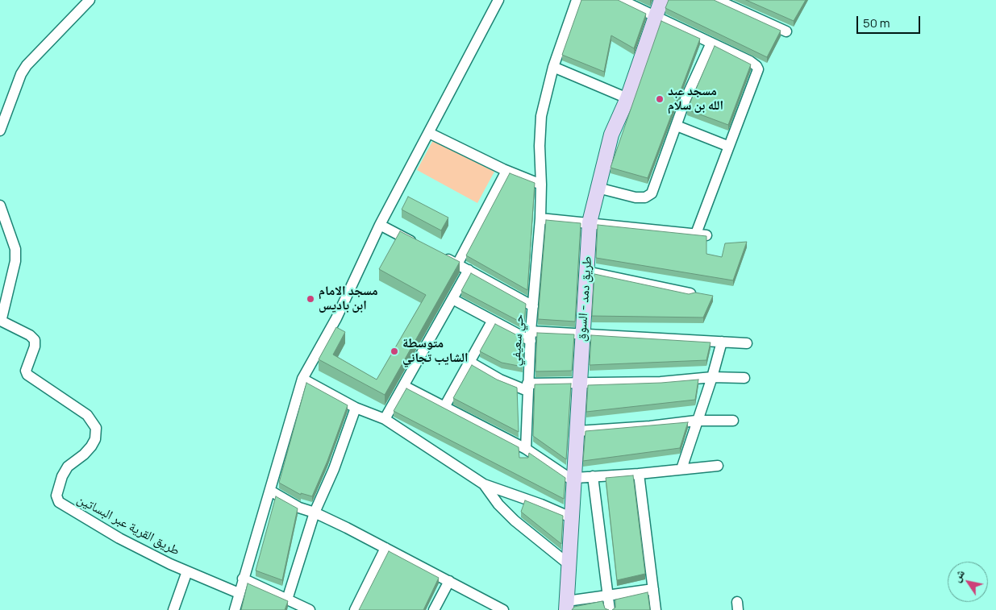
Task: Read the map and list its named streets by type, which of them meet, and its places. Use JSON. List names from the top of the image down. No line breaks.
{"streets":{"main road":["طريق دمد - السوق"],"street":["حي سعيفي","طريق القرية عبر البساتين"]},"places":["مسجد عبد الله بن سلام","مسجد الامام ابن باديس","متوسطة الشايب تجاني"],"scale_bar":"50 m","north":"top left"}
